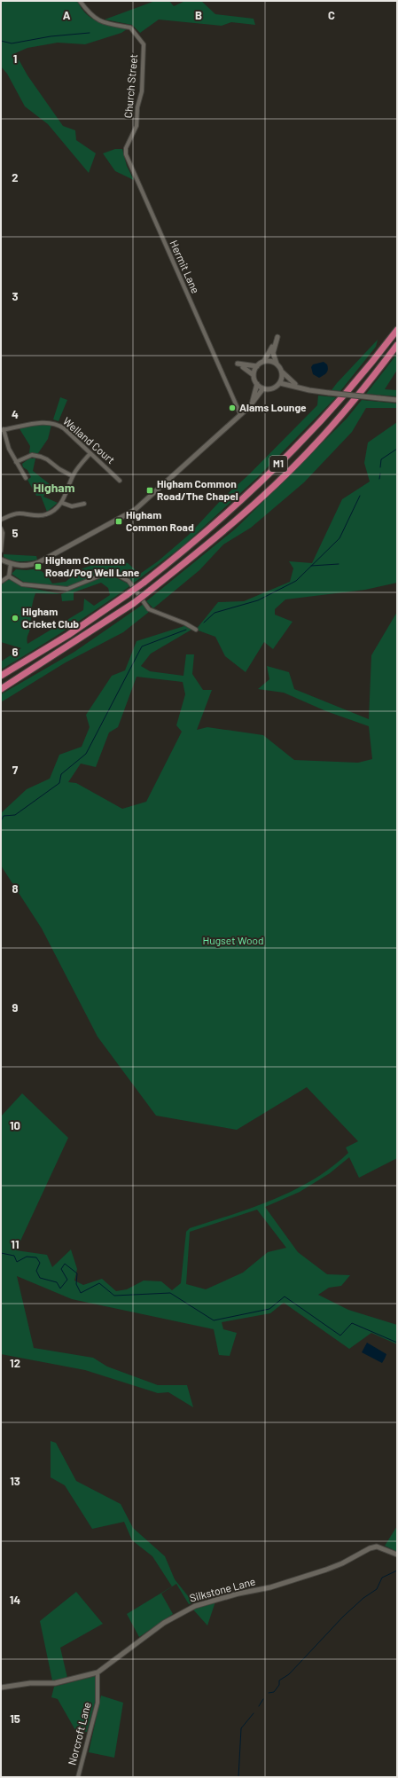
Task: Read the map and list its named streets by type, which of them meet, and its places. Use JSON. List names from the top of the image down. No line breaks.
{"streets":{"highway":["M1"],"street":["Church Street","Hermit Lane","Welland Court","Silkstone Lane","Norcroft Lane"]},"crossings":[["Church Street","Hermit Lane"],["Silkstone Lane","Norcroft Lane"]],"districts":["Higham"],"parks":["Hugset Wood"],"places":{"other":["Alams Lounge","Higham Cricket Club"],"transit":["Higham Common Road/The Chapel","Higham Common Road","Higham Common Road/Pog Well Lane"]},"grid":{"columns":["A","B","C"],"rows":["1","2","3","4","5","6","7","8","9","10","11","12","13","14","15"]}}
